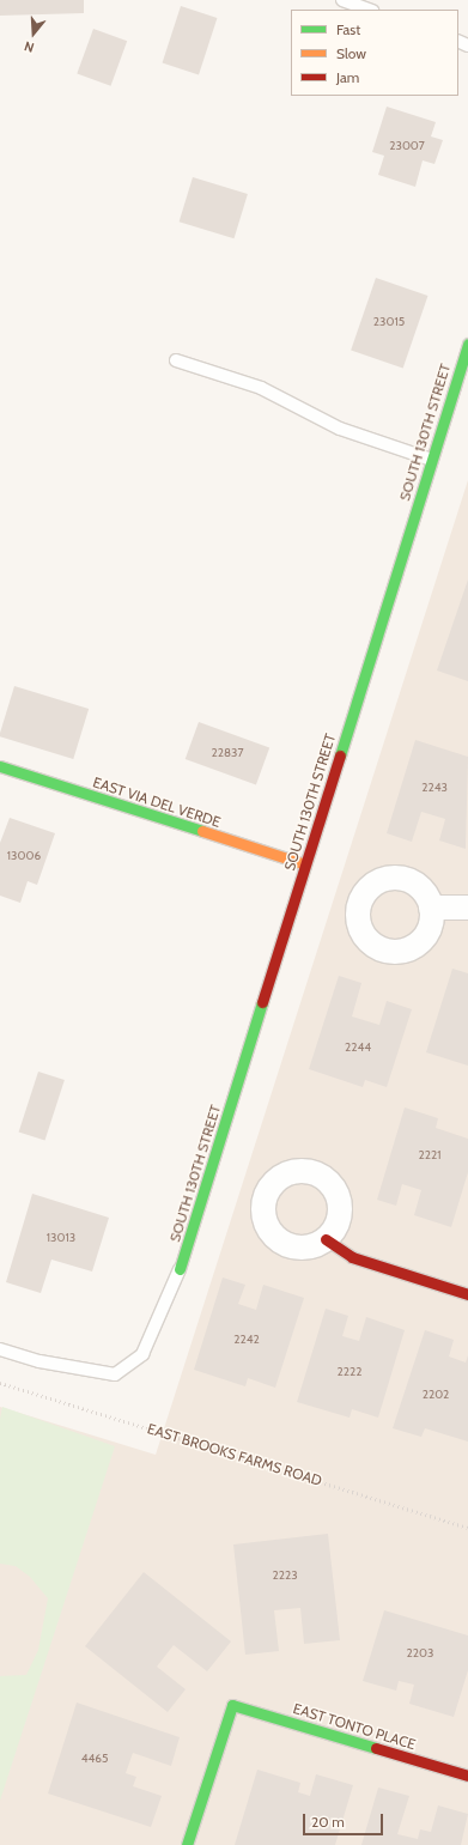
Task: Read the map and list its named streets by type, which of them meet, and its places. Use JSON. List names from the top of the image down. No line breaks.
{"streets":{"street":["SOUTH 130TH STREET","EAST VIA DEL VERDE","EAST TONTO PLACE"],"path":["EAST BROOKS FARMS ROAD"]},"crossings":[["SOUTH 130TH STREET","EAST VIA DEL VERDE"]],"house_numbers":["23007","23015","22837","2243","13006","2244","2221","13013","2242","2222","2202","2223","2203","4465"],"legend":["Fast","Slow","Jam"],"scale_bar":"20 m","north":"bottom"}
